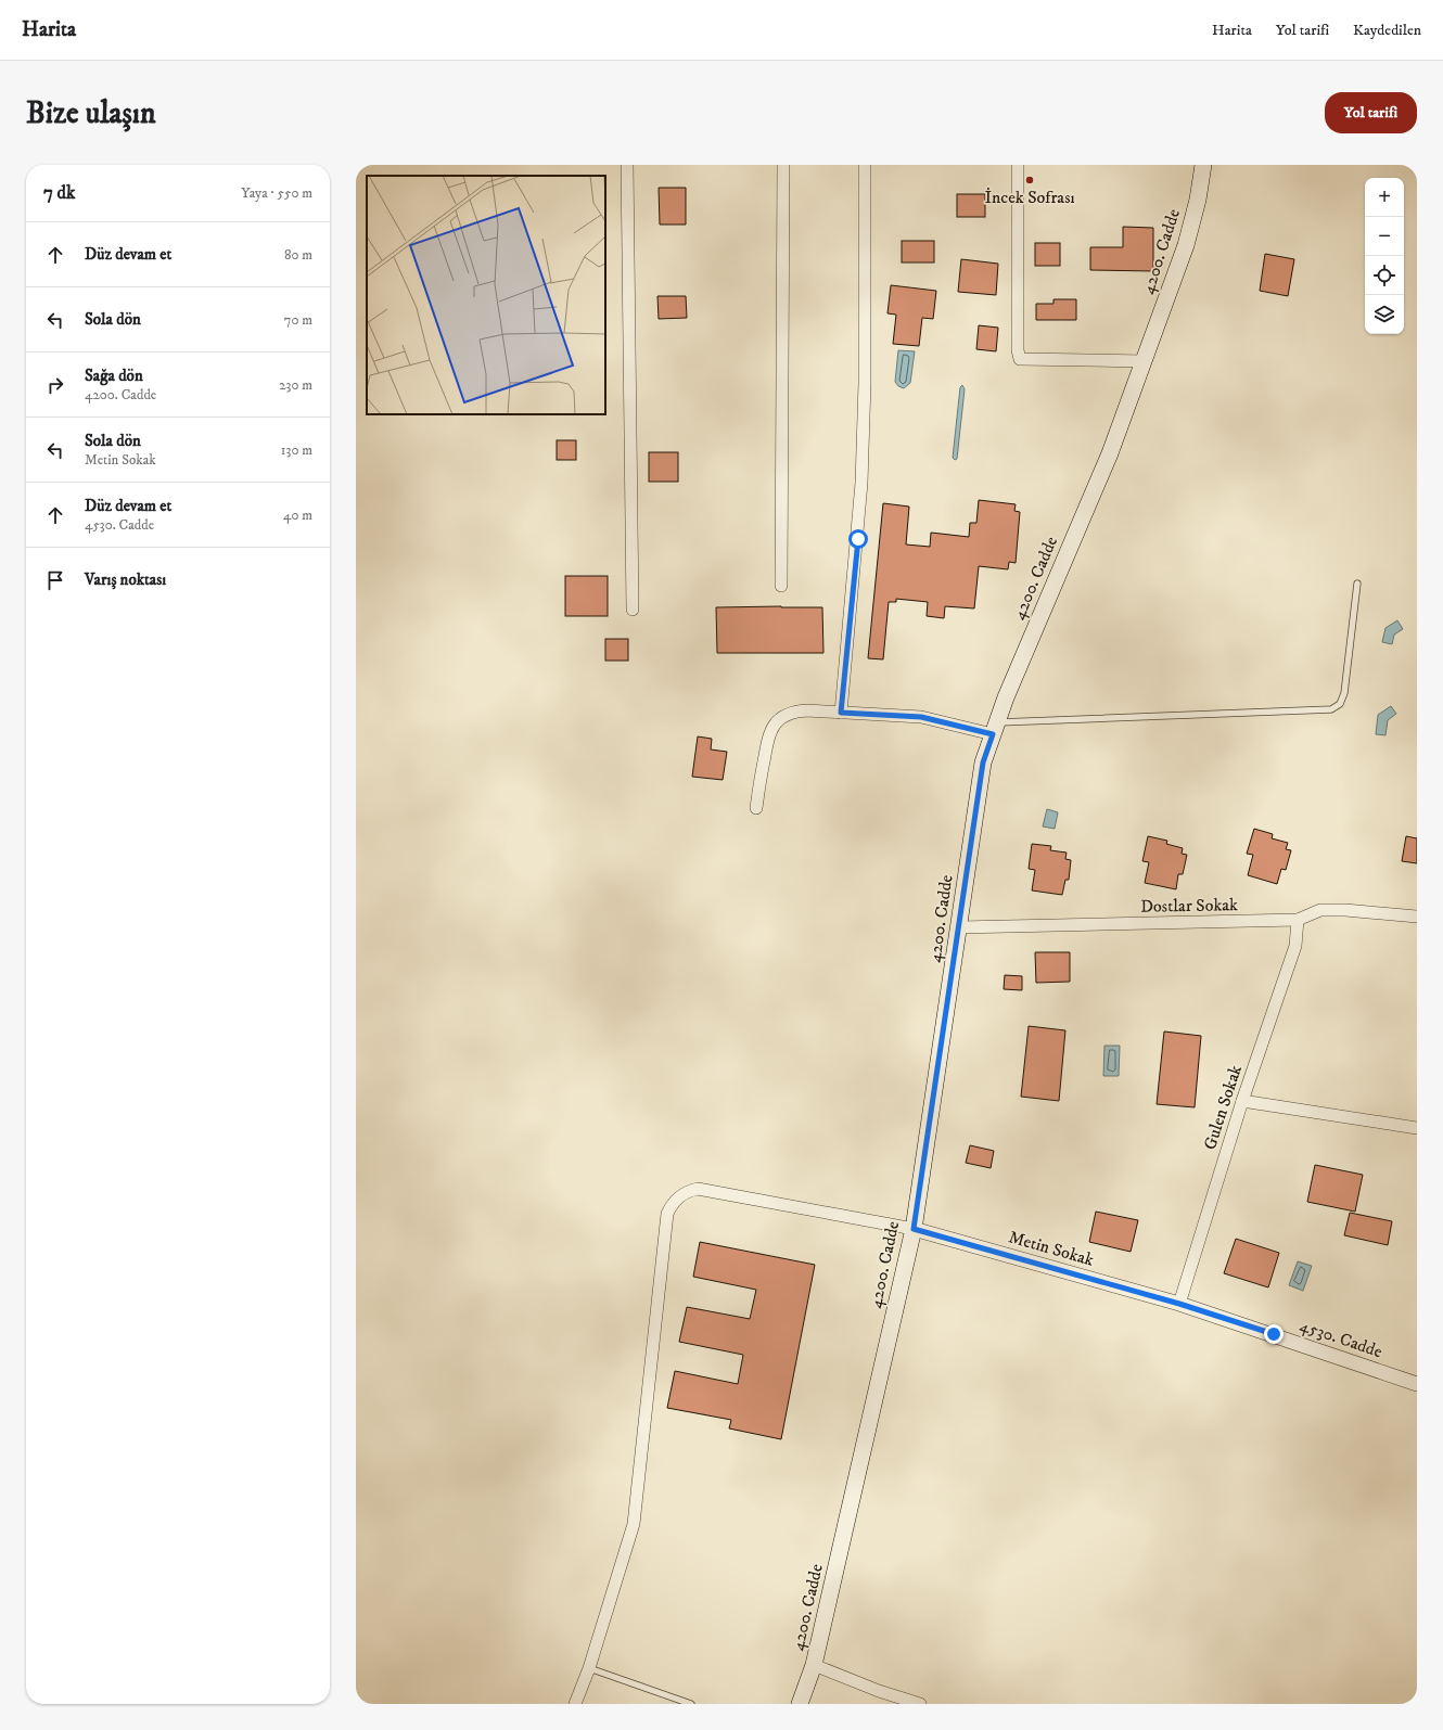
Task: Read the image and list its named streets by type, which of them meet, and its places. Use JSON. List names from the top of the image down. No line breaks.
{"streets":{"main road":["4200. Cadde"],"street":["Dostlar Sokak","Gulen Sokak","Metin Sokak","4530. Cadde"]},"crossings":[["4200. Cadde","Dostlar Sokak"],["4200. Cadde","Metin Sokak"],["Dostlar Sokak","Gulen Sokak"],["Gulen Sokak","Metin Sokak"],["Gulen Sokak","4530. Cadde"],["Metin Sokak","4530. Cadde"]],"places":["İncek Sofrası"],"page":{"header":"Harita","nav":["Harita","Yol tarifi","Kaydedilen"],"buttons":"Yol tarifi","title":"Bize ulaşın","heading":["7 dk","Yaya · 550 m"],"map_buttons":["+","−"],"list":[["Düz devam et","80 m"],["Sola dön","70 m"],["Sağa dön","4200. Cadde","230 m"],["Sola dön","Metin Sokak","130 m"],["Düz devam et","4530. Cadde","40 m"],"Varış noktası"]}}
